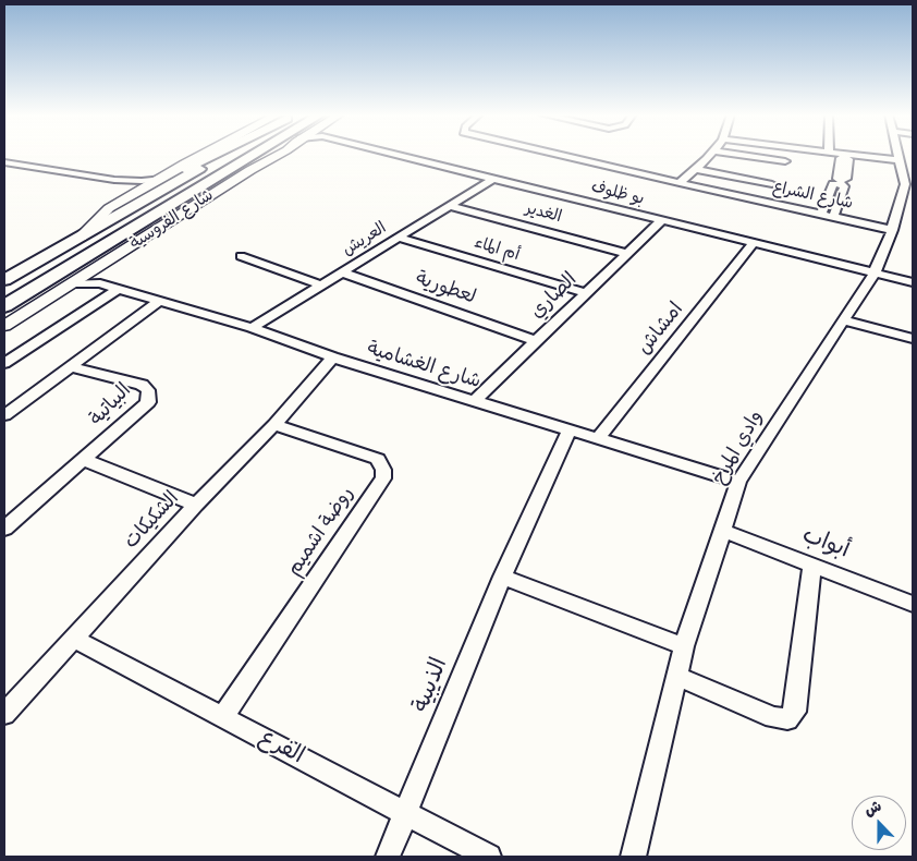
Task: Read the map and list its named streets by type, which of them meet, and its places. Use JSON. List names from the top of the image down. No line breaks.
{"streets":{"highway":["شارع الفروسية"],"street":["بو ظلوف","شارع الشراع","الغدير","العريش","أم الماء","لعطورية","الصاري","امشاش","شارع الغشامية","البياتية","وادي المرخ","الشكيكات","روضة اشميم","أبواب","الذيبية","الفرع"]},"crossings":[["بو ظلوف","العريش"],["بو ظلوف","الصاري"],["بو ظلوف","امشاش"],["بو ظلوف","وادي المرخ"],["شارع الشراع","وادي المرخ"],["الغدير","العريش"],["الغدير","الصاري"],["شارع الفروسية","شارع الغشامية"],["العريش","أم الماء"],["العريش","لعطورية"],["العريش","شارع الغشامية"],["أم الماء","الصاري"],["لعطورية","الصاري"],["الصاري","شارع الغشامية"],["امشاش","شارع الغشامية"],["شارع الغشامية","وادي المرخ"],["شارع الغشامية","الشكيكات"],["شارع الغشامية","الذيبية"],["وادي المرخ","أبواب"],["الشكيكات","روضة اشميم"],["الشكيكات","الفرع"],["روضة اشميم","الفرع"],["الذيبية","الفرع"]],"north":"top"}
